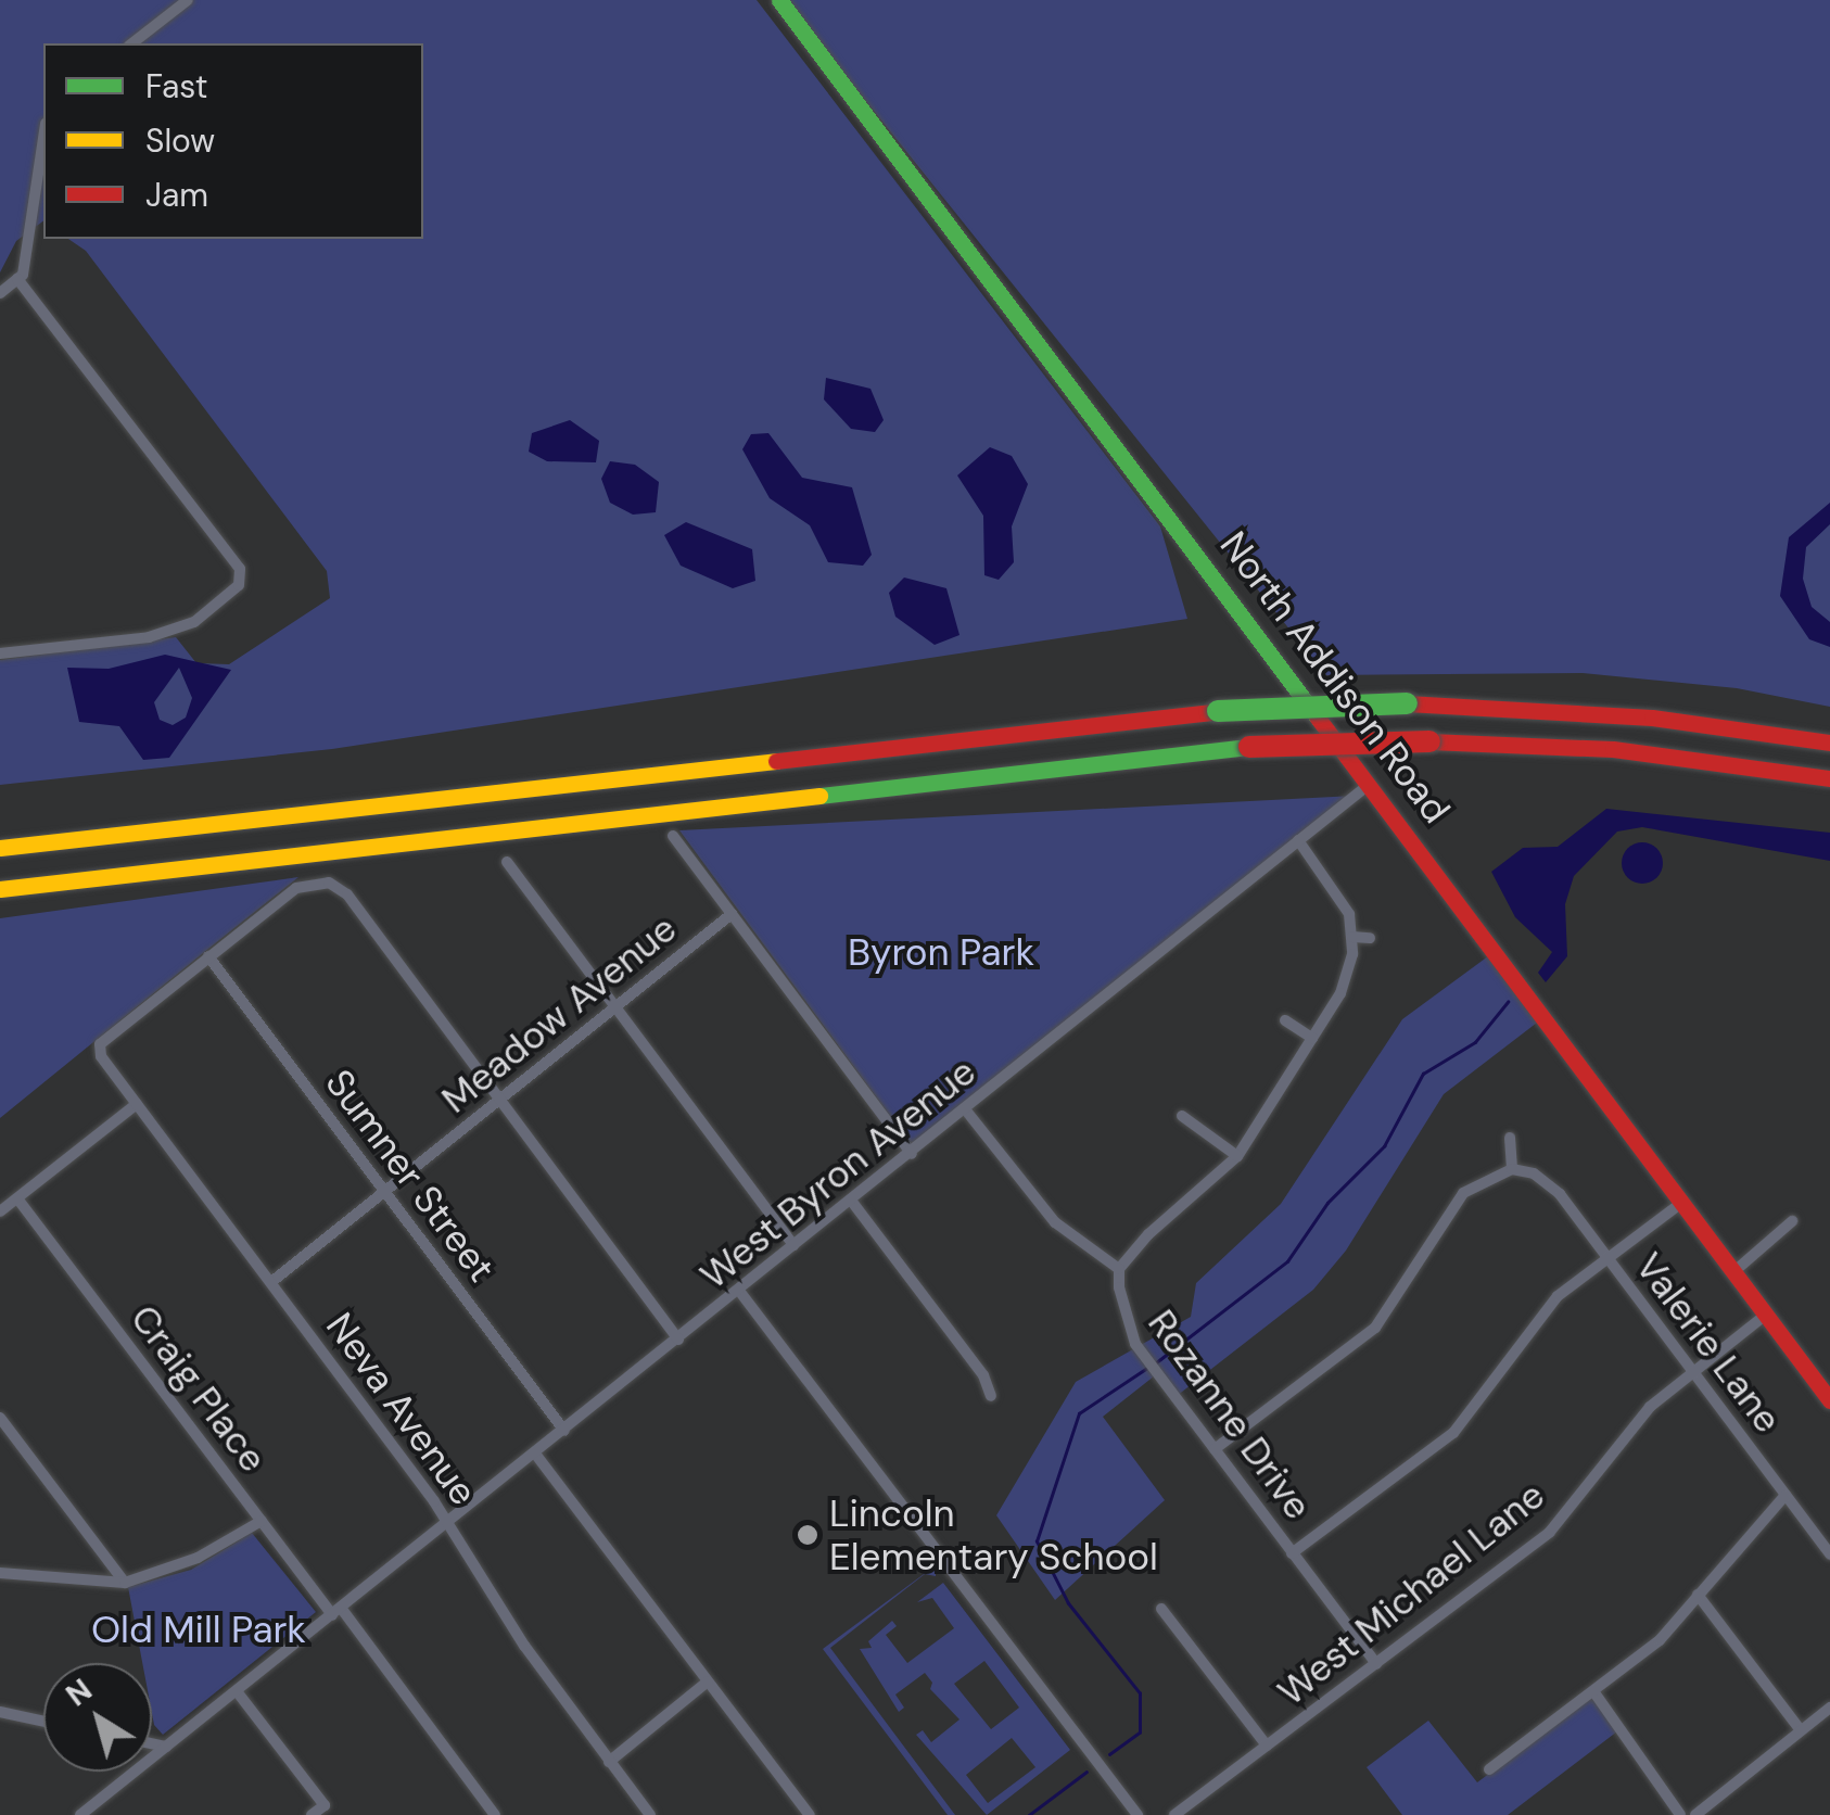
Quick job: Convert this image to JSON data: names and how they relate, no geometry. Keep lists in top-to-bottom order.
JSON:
{
  "streets": {
    "main road": ["North Addison Road"],
    "street": [
      "Meadow Avenue",
      "West Byron Avenue",
      "Sumner Street",
      "Valerie Lane",
      "Craig Place",
      "Neva Avenue",
      "Rozanne Drive",
      "West Michael Lane"
    ]
  },
  "crossings": [
    ["North Addison Road", "West Byron Avenue"],
    ["North Addison Road", "West Michael Lane"],
    ["Meadow Avenue", "Sumner Street"],
    ["Meadow Avenue", "Neva Avenue"],
    ["West Byron Avenue", "Sumner Street"],
    ["West Byron Avenue", "Craig Place"],
    ["West Byron Avenue", "Neva Avenue"],
    ["Sumner Street", "Neva Avenue"],
    ["Valerie Lane", "West Michael Lane"],
    ["Rozanne Drive", "West Michael Lane"]
  ],
  "parks": ["Byron Park", "Old Mill Park"],
  "places": ["Lincoln Elementary School"],
  "legend": ["Fast", "Slow", "Jam"],
  "north": "top left"
}
